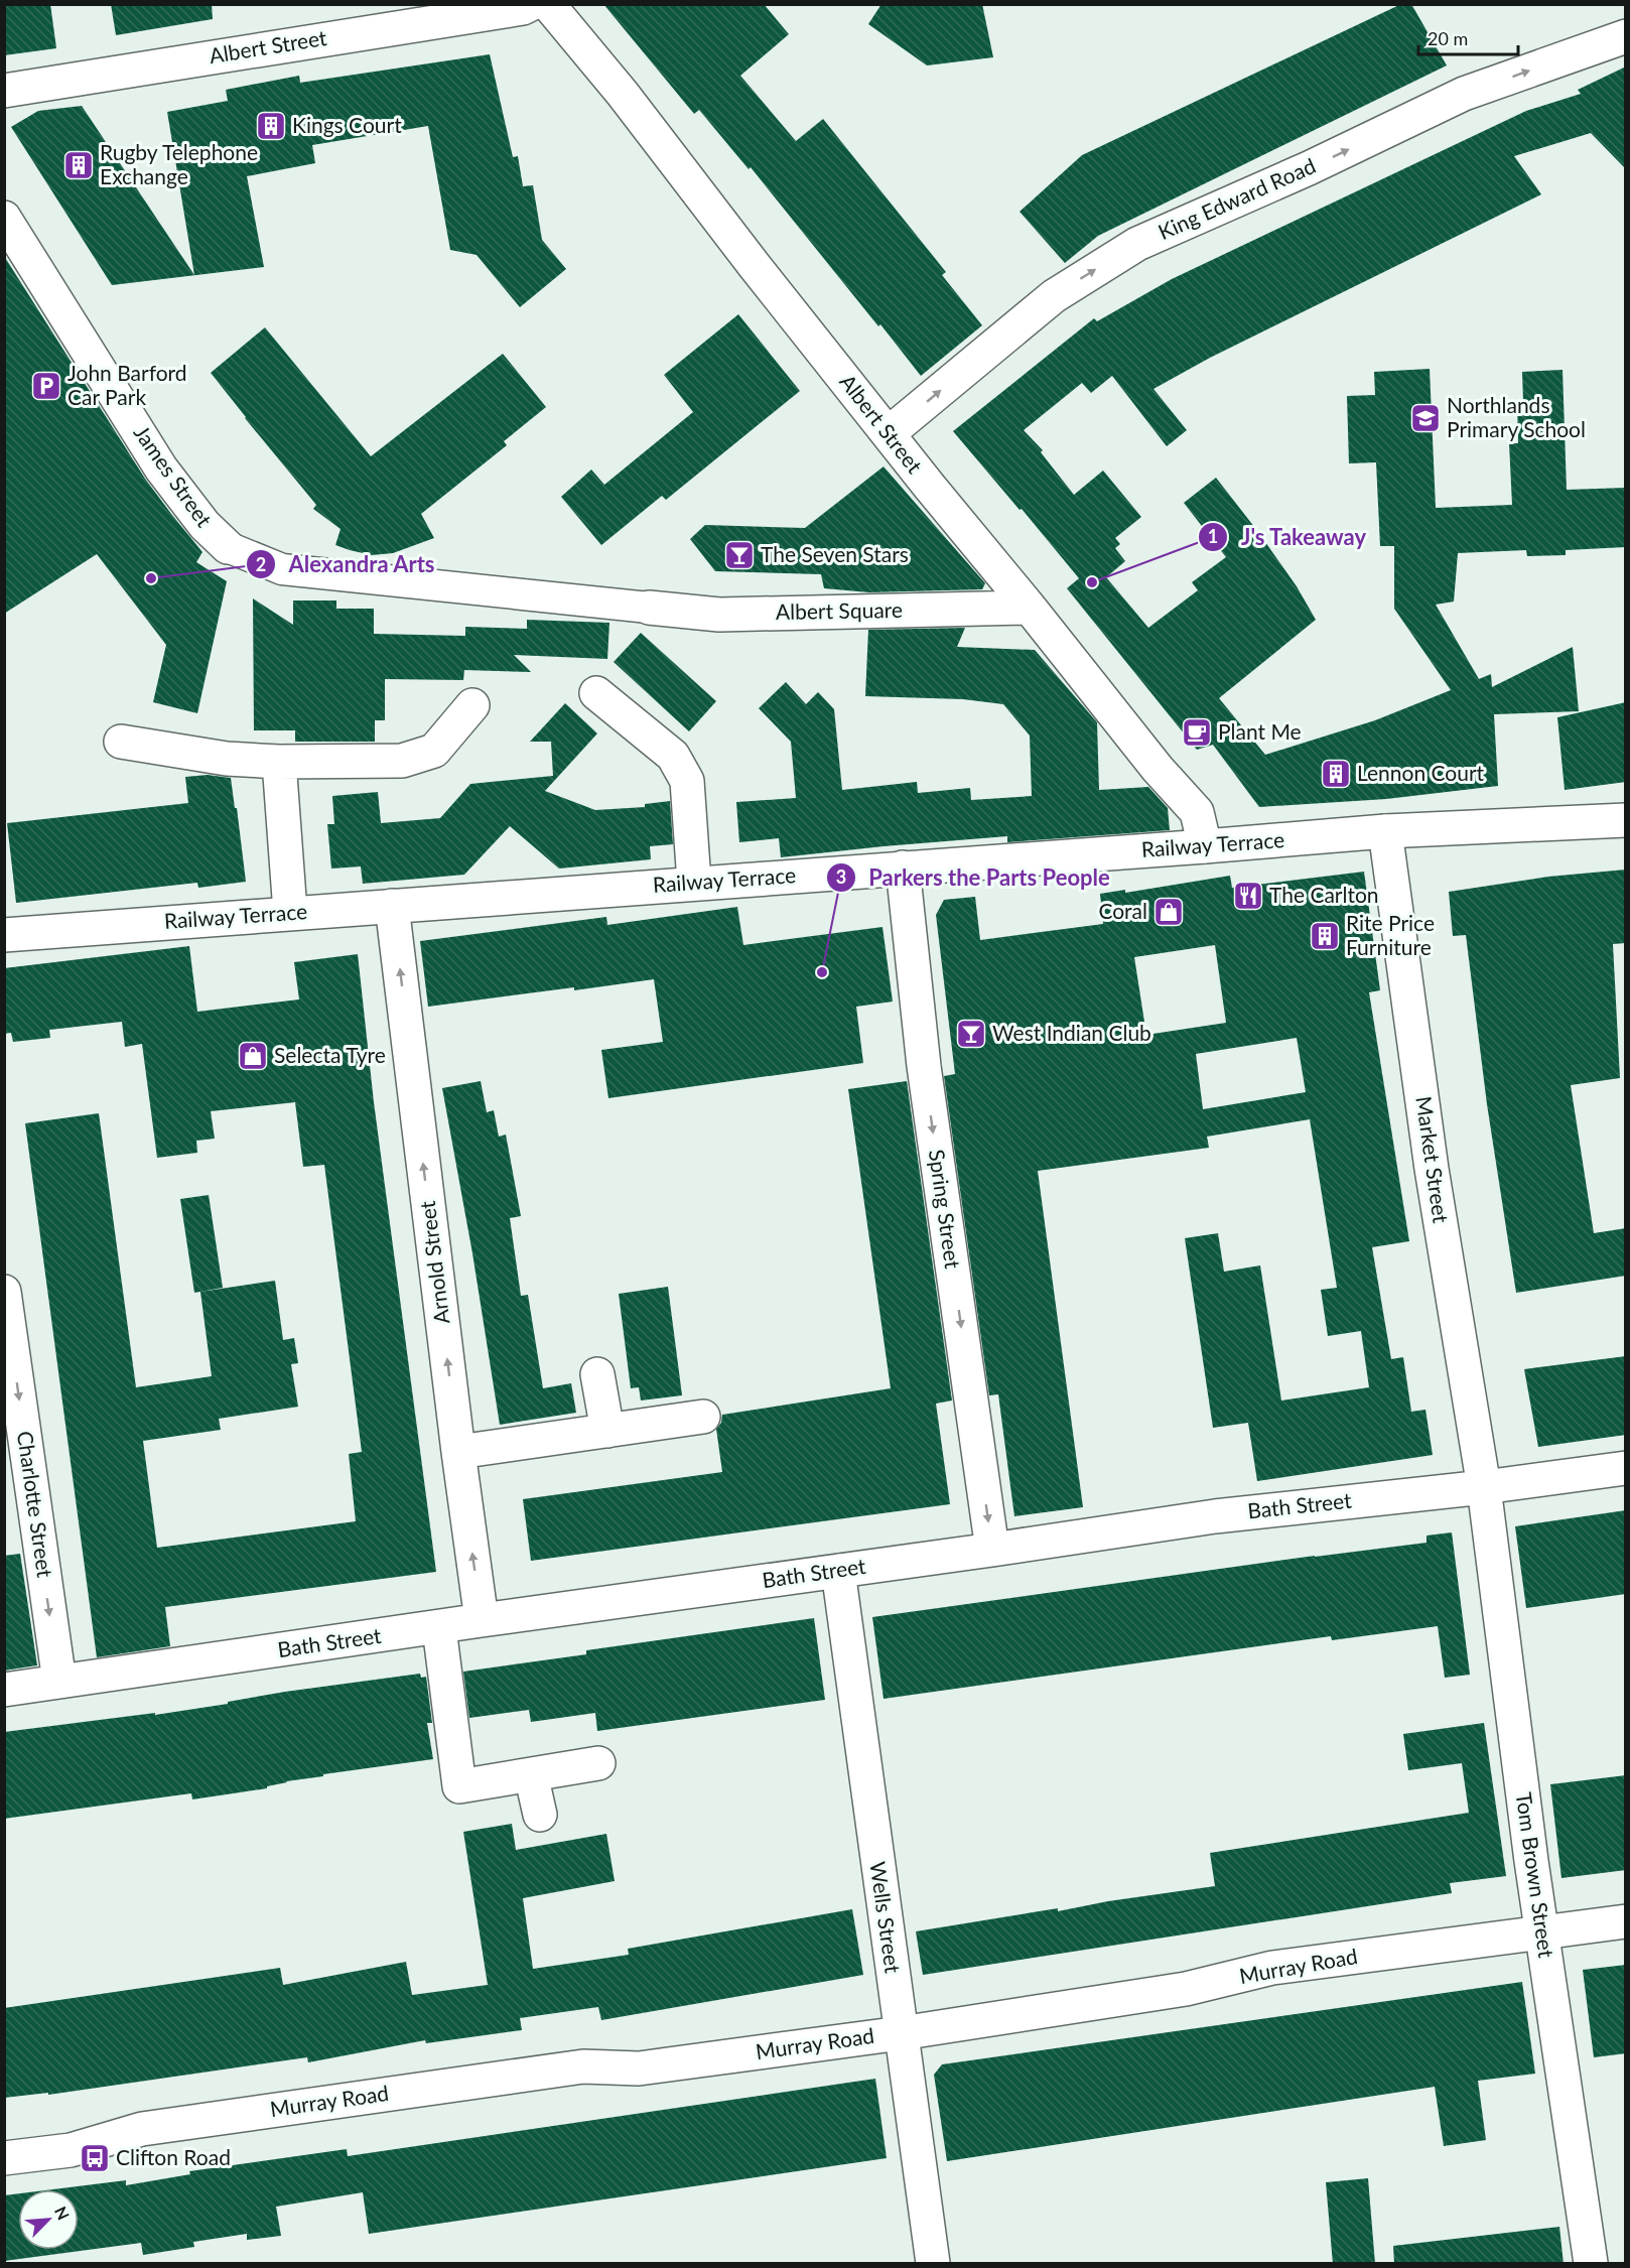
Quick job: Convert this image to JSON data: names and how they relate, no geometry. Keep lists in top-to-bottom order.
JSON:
{
  "streets": {
    "street": [
      "Albert Street",
      "King Edward Road",
      "James Street",
      "Albert Square",
      "Railway Terrace",
      "Market Street",
      "Spring Street",
      "Arnold Street",
      "Charlotte Street",
      "Bath Street",
      "Tom Brown Street",
      "Wells Street",
      "Murray Road"
    ]
  },
  "crossings": [
    ["Albert Street", "King Edward Road"],
    ["Albert Street", "Albert Square"],
    ["Albert Street", "Railway Terrace"],
    ["Railway Terrace", "Market Street"],
    ["Railway Terrace", "Spring Street"],
    ["Railway Terrace", "Arnold Street"],
    ["Market Street", "Bath Street"],
    ["Market Street", "Tom Brown Street"],
    ["Spring Street", "Bath Street"],
    ["Arnold Street", "Bath Street"],
    ["Charlotte Street", "Bath Street"],
    ["Bath Street", "Tom Brown Street"],
    ["Bath Street", "Wells Street"],
    ["Tom Brown Street", "Murray Road"],
    ["Wells Street", "Murray Road"]
  ],
  "one_way": [
    "King Edward Road",
    "Spring Street",
    "Arnold Street",
    "Charlotte Street"
  ],
  "places": {
    "building": [
      "Kings Court",
      "Rugby Telephone Exchange",
      "Lennon Court",
      "Rite Price Furniture"
    ],
    "parking": ["John Barford Car Park"],
    "school or university": ["Northlands Primary School"],
    "bar": ["The Seven Stars", "West Indian Club"],
    "other": ["Alexandra Arts", "J's Takeaway", "Parkers the Parts People"],
    "cafe": ["Plant Me"],
    "restaurant": ["The Carlton"],
    "shop": ["Coral", "Selecta Tyre"],
    "bus stop": ["Clifton Road"]
  },
  "scale_bar": "20 m",
  "north": "top right"
}
